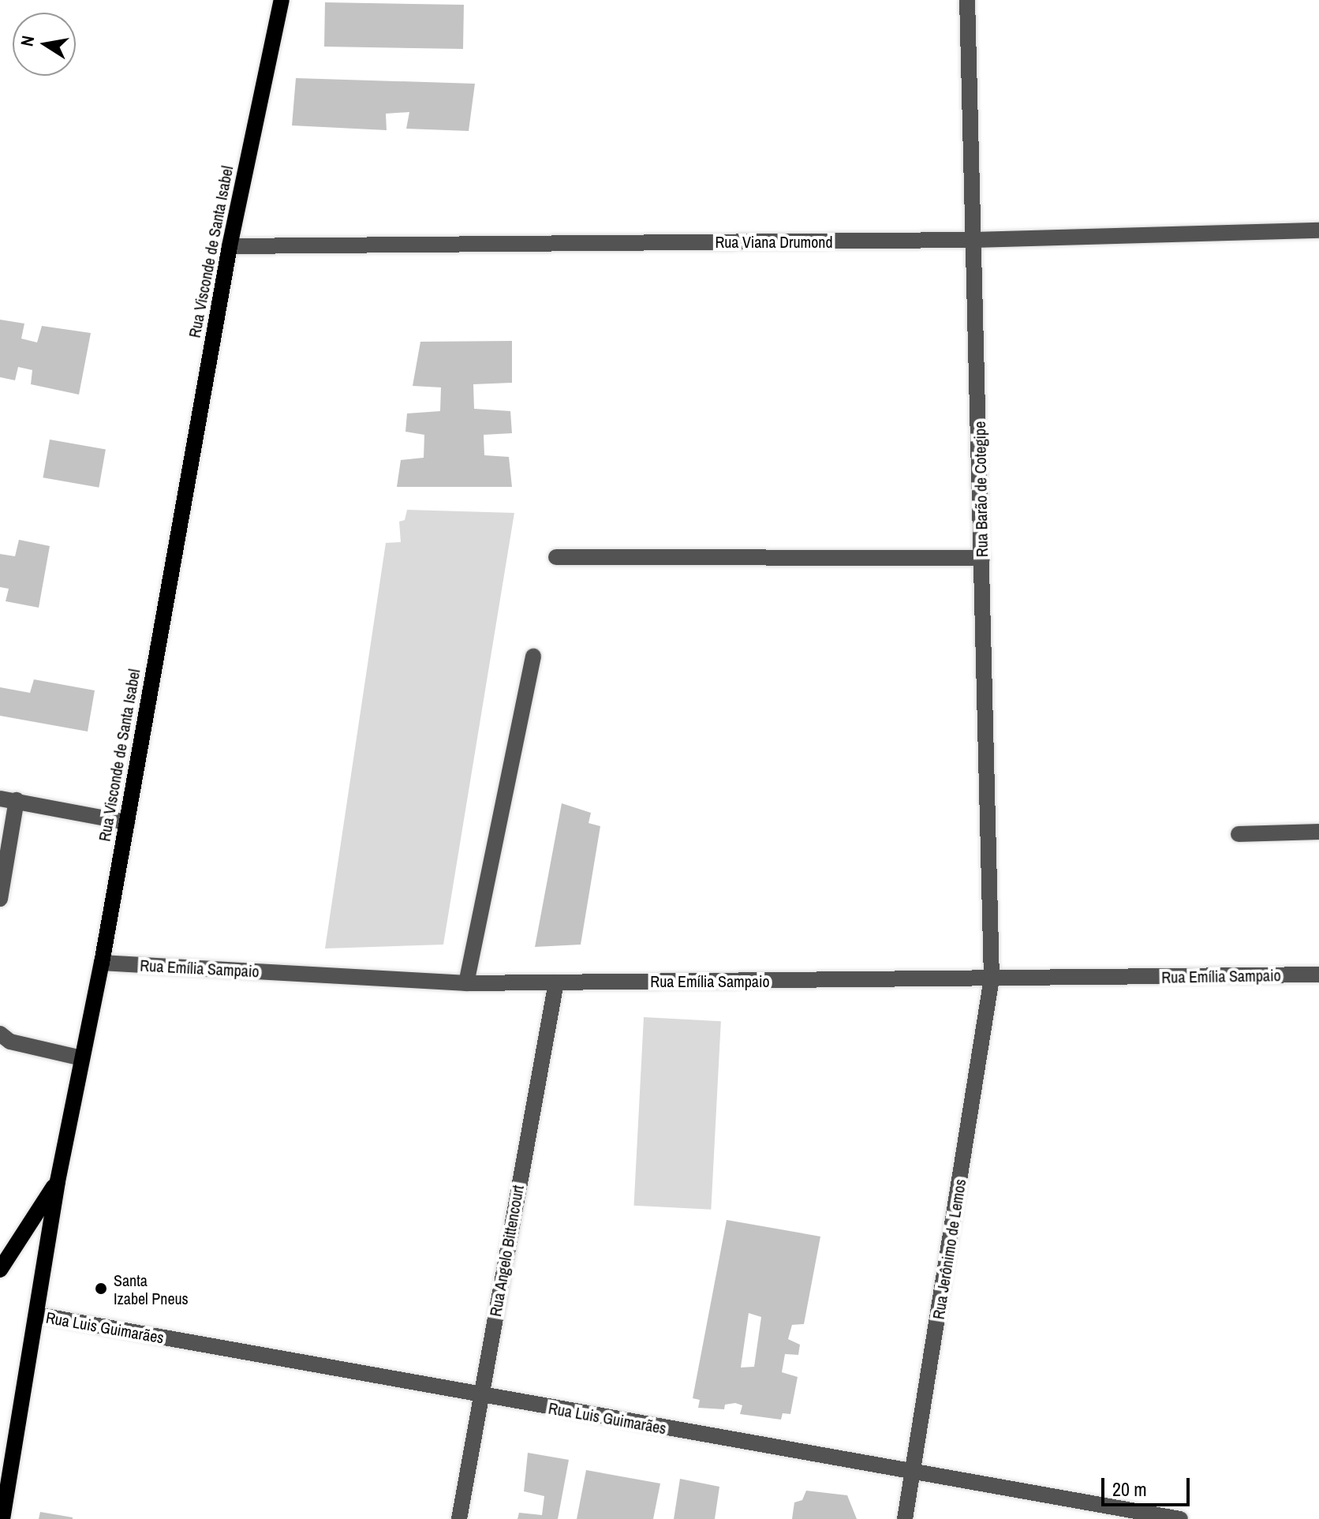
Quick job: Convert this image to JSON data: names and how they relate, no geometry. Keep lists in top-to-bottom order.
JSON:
{
  "streets": {
    "main road": ["Rua Visconde de Santa Isabel"],
    "street": [
      "Rua Viana Drumond",
      "Rua Barão de Cotegipe",
      "Rua Emília Sampaio",
      "Rua Jerônimo de Lemos",
      "Rua Angelo Bittencourt",
      "Rua Luis Guimarães"
    ]
  },
  "crossings": [
    ["Rua Viana Drumond", "Rua Visconde de Santa Isabel"],
    ["Rua Viana Drumond", "Rua Barão de Cotegipe"],
    ["Rua Visconde de Santa Isabel", "Rua Emília Sampaio"],
    ["Rua Visconde de Santa Isabel", "Rua Luis Guimarães"],
    ["Rua Barão de Cotegipe", "Rua Emília Sampaio"],
    ["Rua Barão de Cotegipe", "Rua Jerônimo de Lemos"],
    ["Rua Emília Sampaio", "Rua Jerônimo de Lemos"],
    ["Rua Emília Sampaio", "Rua Angelo Bittencourt"],
    ["Rua Jerônimo de Lemos", "Rua Luis Guimarães"],
    ["Rua Angelo Bittencourt", "Rua Luis Guimarães"]
  ],
  "places": ["Santa Izabel Pneus"],
  "scale_bar": "20 m",
  "north": "left"
}
